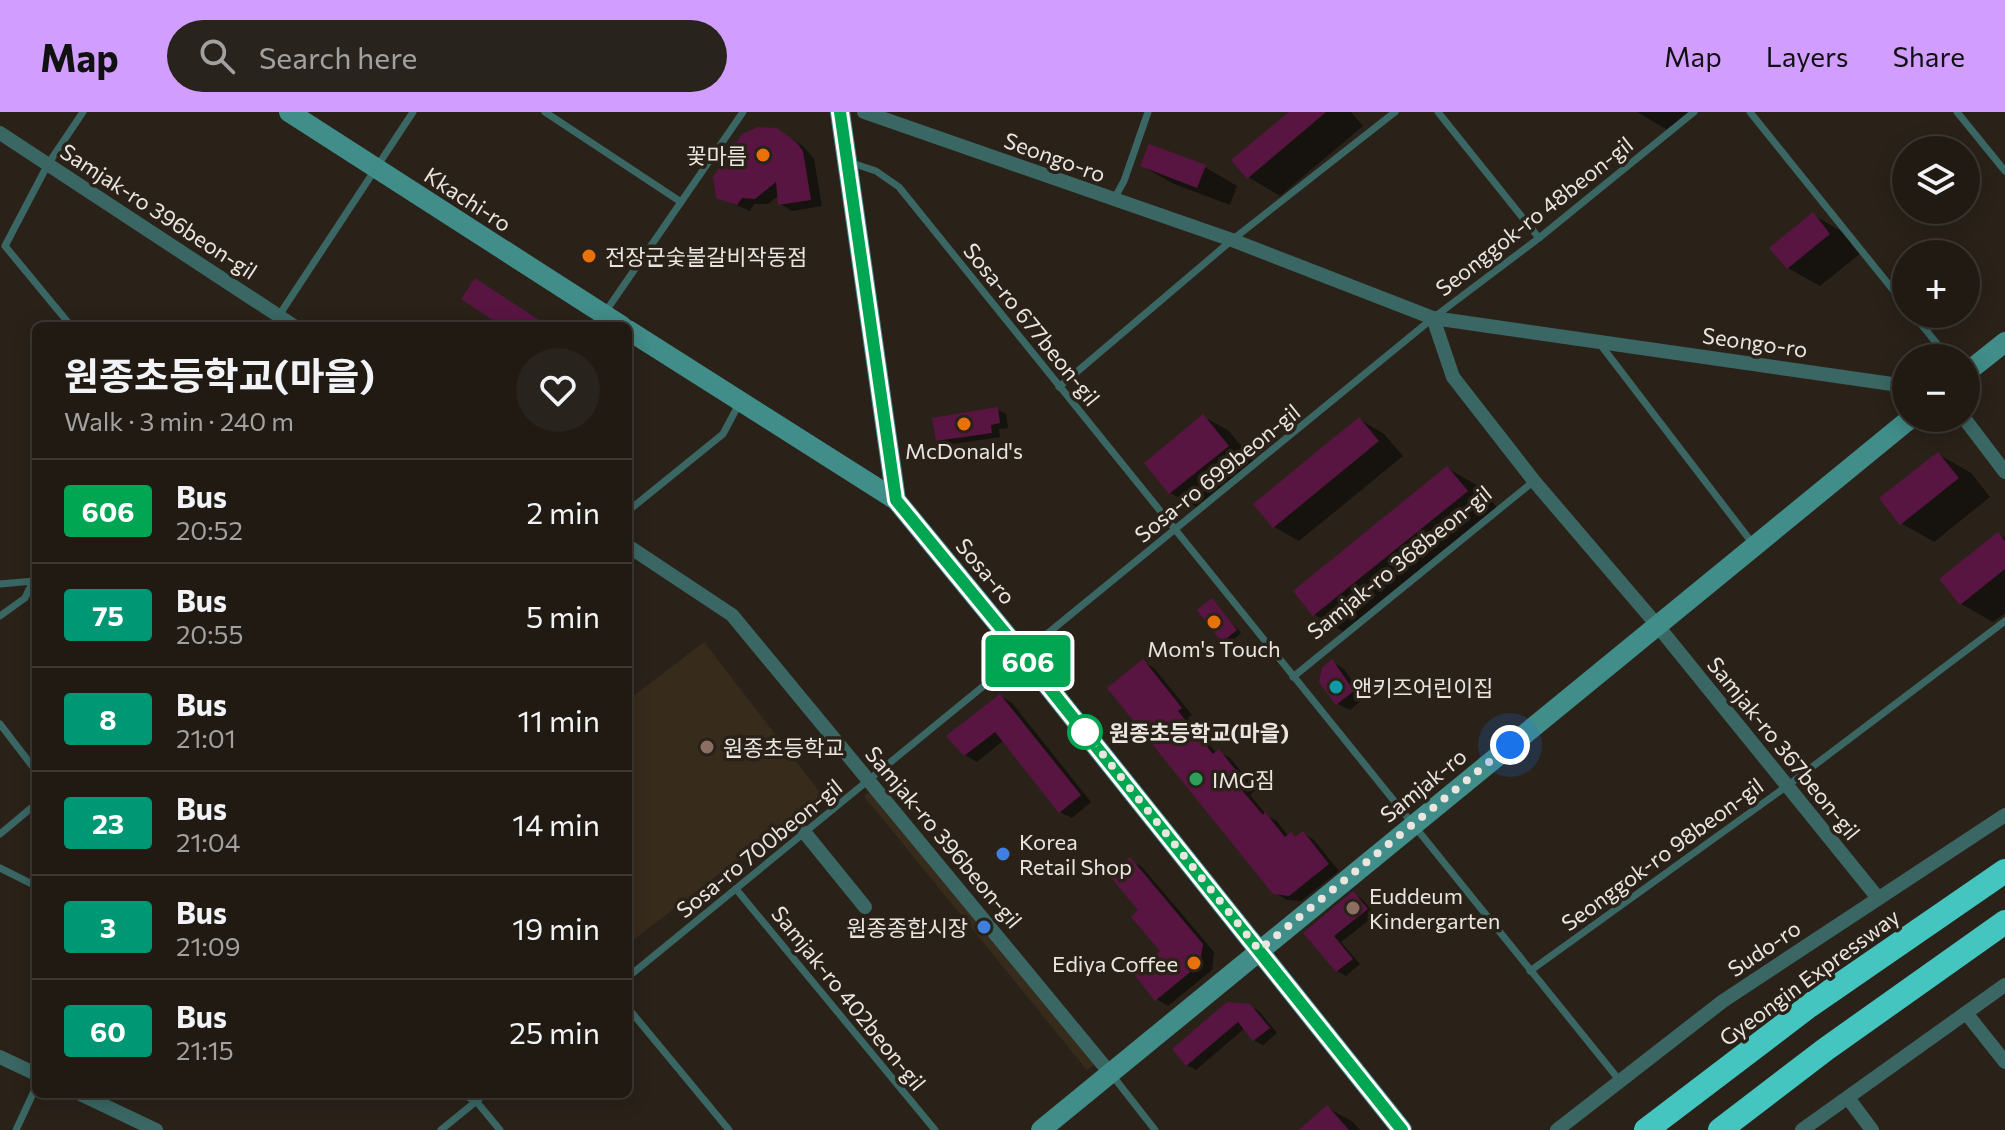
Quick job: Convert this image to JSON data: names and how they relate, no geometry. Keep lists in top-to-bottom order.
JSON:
{
  "streets": {
    "highway": ["Gyeongin Expressway"],
    "street": [
      "Seongo-ro",
      "Kkachi-ro",
      "Samjak-ro 396beon-gil",
      "Sosa-ro",
      "Samjak-ro 367beon-gil",
      "Samjak-ro",
      "Sudo-ro"
    ],
    "lane": [
      "Seonggok-ro 48beon-gil",
      "Sosa-ro 677beon-gil",
      "Sosa-ro 699beon-gil",
      "Samjak-ro 368beon-gil",
      "Sosa-ro 700beon-gil",
      "Seonggok-ro 98beon-gil",
      "Samjak-ro 402beon-gil"
    ]
  },
  "crossings": [
    ["Seongo-ro", "Seonggok-ro 48beon-gil"],
    ["Seongo-ro", "Sosa-ro 699beon-gil"],
    ["Samjak-ro 396beon-gil", "Samjak-ro"],
    ["Samjak-ro 396beon-gil", "Sosa-ro 700beon-gil"],
    ["Seonggok-ro 48beon-gil", "Sosa-ro 699beon-gil"],
    ["Sosa-ro 677beon-gil", "Sosa-ro 699beon-gil"],
    ["Sosa-ro 677beon-gil", "Samjak-ro 368beon-gil"],
    ["Sosa-ro 677beon-gil", "Samjak-ro"],
    ["Sosa-ro 677beon-gil", "Seonggok-ro 98beon-gil"],
    ["Sosa-ro 677beon-gil", "Sudo-ro"],
    ["Sosa-ro 699beon-gil", "Sosa-ro"],
    ["Sosa-ro 699beon-gil", "Sosa-ro 700beon-gil"],
    ["Sosa-ro", "Samjak-ro"],
    ["Sosa-ro", "Sosa-ro 700beon-gil"],
    ["Samjak-ro 367beon-gil", "Samjak-ro"],
    ["Samjak-ro 367beon-gil", "Seonggok-ro 98beon-gil"],
    ["Samjak-ro 367beon-gil", "Sudo-ro"],
    ["Sosa-ro 700beon-gil", "Samjak-ro 402beon-gil"]
  ],
  "places": [
    "꽃마름",
    "전장군숯불갈비작동점",
    "McDonald's",
    "Mom's Touch",
    "앤키즈어린이집",
    "원종초등학교(마을)",
    "원종초등학교",
    "IMG짐",
    "Korea Retail Shop",
    "Euddeum Kindergarten",
    "원종종합시장",
    "Ediya Coffee"
  ],
  "lines": ["bus line 606"],
  "page": {
    "header": "Map",
    "search": "Search here",
    "nav": ["Map", "Layers", "Share"],
    "on_map": "606",
    "map_buttons": ["+", "−"],
    "heading": ["원종초등학교(마을)", "Walk · 3 min · 240 m"],
    "list": [
      {
        "mark": "606",
        "name": "Bus",
        "note": "20:52",
        "value": "2 min"
      },
      {
        "mark": "75",
        "name": "Bus",
        "note": "20:55",
        "value": "5 min"
      },
      {
        "mark": "8",
        "name": "Bus",
        "note": "21:01",
        "value": "11 min"
      },
      {
        "mark": "23",
        "name": "Bus",
        "note": "21:04",
        "value": "14 min"
      },
      {
        "mark": "3",
        "name": "Bus",
        "note": "21:09",
        "value": "19 min"
      },
      {
        "mark": "60",
        "name": "Bus",
        "note": "21:15",
        "value": "25 min"
      }
    ]
  }
}
